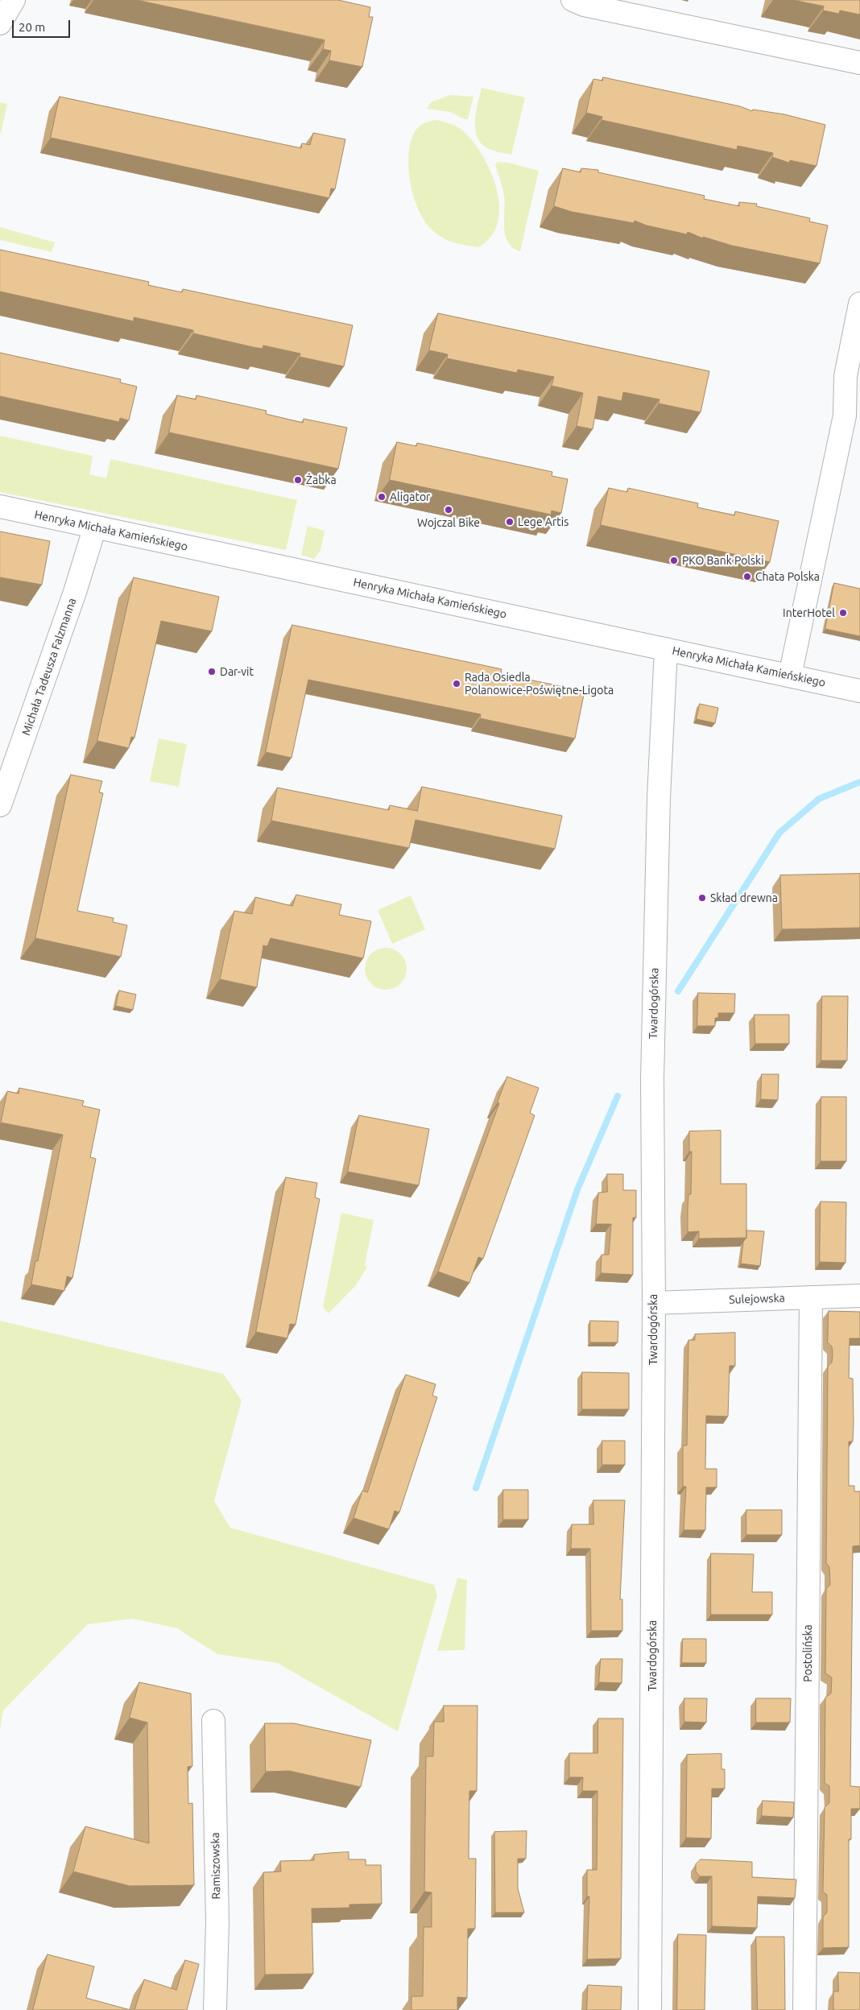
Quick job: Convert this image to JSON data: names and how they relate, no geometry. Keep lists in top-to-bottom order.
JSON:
{
  "streets": {
    "street": [
      "Henryka Michała Kamieńskiego",
      "Michała Tadeusza Falzmanna",
      "Twardogórska",
      "Sulejowska",
      "Postolińska",
      "Ramiszowska"
    ]
  },
  "crossings": [
    ["Henryka Michała Kamieńskiego", "Michała Tadeusza Falzmanna"],
    ["Henryka Michała Kamieńskiego", "Twardogórska"],
    ["Twardogórska", "Sulejowska"],
    ["Sulejowska", "Postolińska"]
  ],
  "places": [
    "Żabka",
    "Aligator",
    "Wojczal Bike",
    "Lege Artis",
    "PKO Bank Polski",
    "Chata Polska",
    "InterHotel",
    "Dar-vit",
    "Rada Osiedla Polanowice-Poświętne-Ligota",
    "Skład drewna"
  ],
  "scale_bar": "20 m"
}
